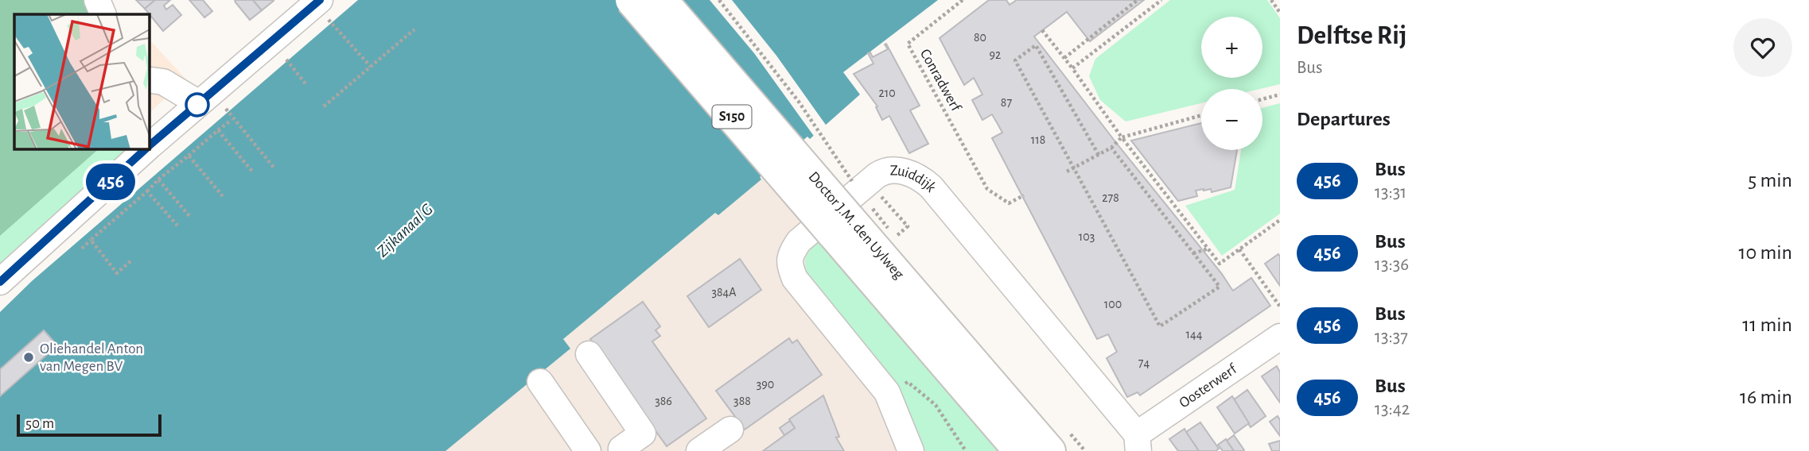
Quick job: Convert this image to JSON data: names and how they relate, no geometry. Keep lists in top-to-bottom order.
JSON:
{
  "streets": {
    "main road": ["S150", "Doctor J.M. den Uylweg"],
    "street": ["Zuiddijk", "Oosterwerf"],
    "path": ["Conradwerf"]
  },
  "crossings": [
    ["Zuiddijk", "Oosterwerf"]
  ],
  "water": ["Zijkanaal G"],
  "places": ["Oliehandel Anton van Megen BV"],
  "lines": ["bus line 456"],
  "house_numbers": [
    "80",
    "92",
    "210",
    "87",
    "118",
    "278",
    "103",
    "384A",
    "100",
    "144",
    "74",
    "390",
    "386",
    "388"
  ],
  "scale_bar": "50 m",
  "page": {
    "on_map": "456",
    "heading": [
      ["Delftse Rij", "Bus"],
      "Departures"
    ],
    "map_buttons": ["+", "−"],
    "list": [
      {
        "mark": "456",
        "name": "Bus",
        "note": "13:31",
        "value": "5 min"
      },
      {
        "mark": "456",
        "name": "Bus",
        "note": "13:36",
        "value": "10 min"
      },
      {
        "mark": "456",
        "name": "Bus",
        "note": "13:37",
        "value": "11 min"
      },
      {
        "mark": "456",
        "name": "Bus",
        "note": "13:42",
        "value": "16 min"
      }
    ],
    "scale": "50 m"
  }
}
